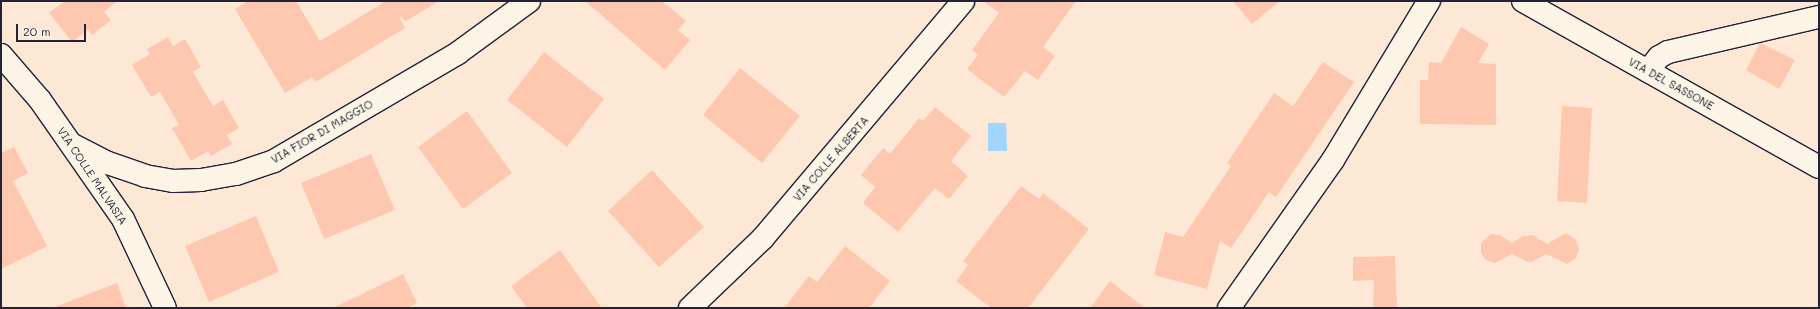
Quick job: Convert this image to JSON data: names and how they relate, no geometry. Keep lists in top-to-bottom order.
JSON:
{
  "streets": {
    "street": [
      "VIA DEL SASSONE",
      "VIA FIOR DI MAGGIO",
      "VIA COLLE ALBERTA",
      "VIA COLLE MALVASIA"
    ]
  },
  "crossings": [
    ["VIA FIOR DI MAGGIO", "VIA COLLE MALVASIA"]
  ],
  "scale_bar": "20 m"
}
